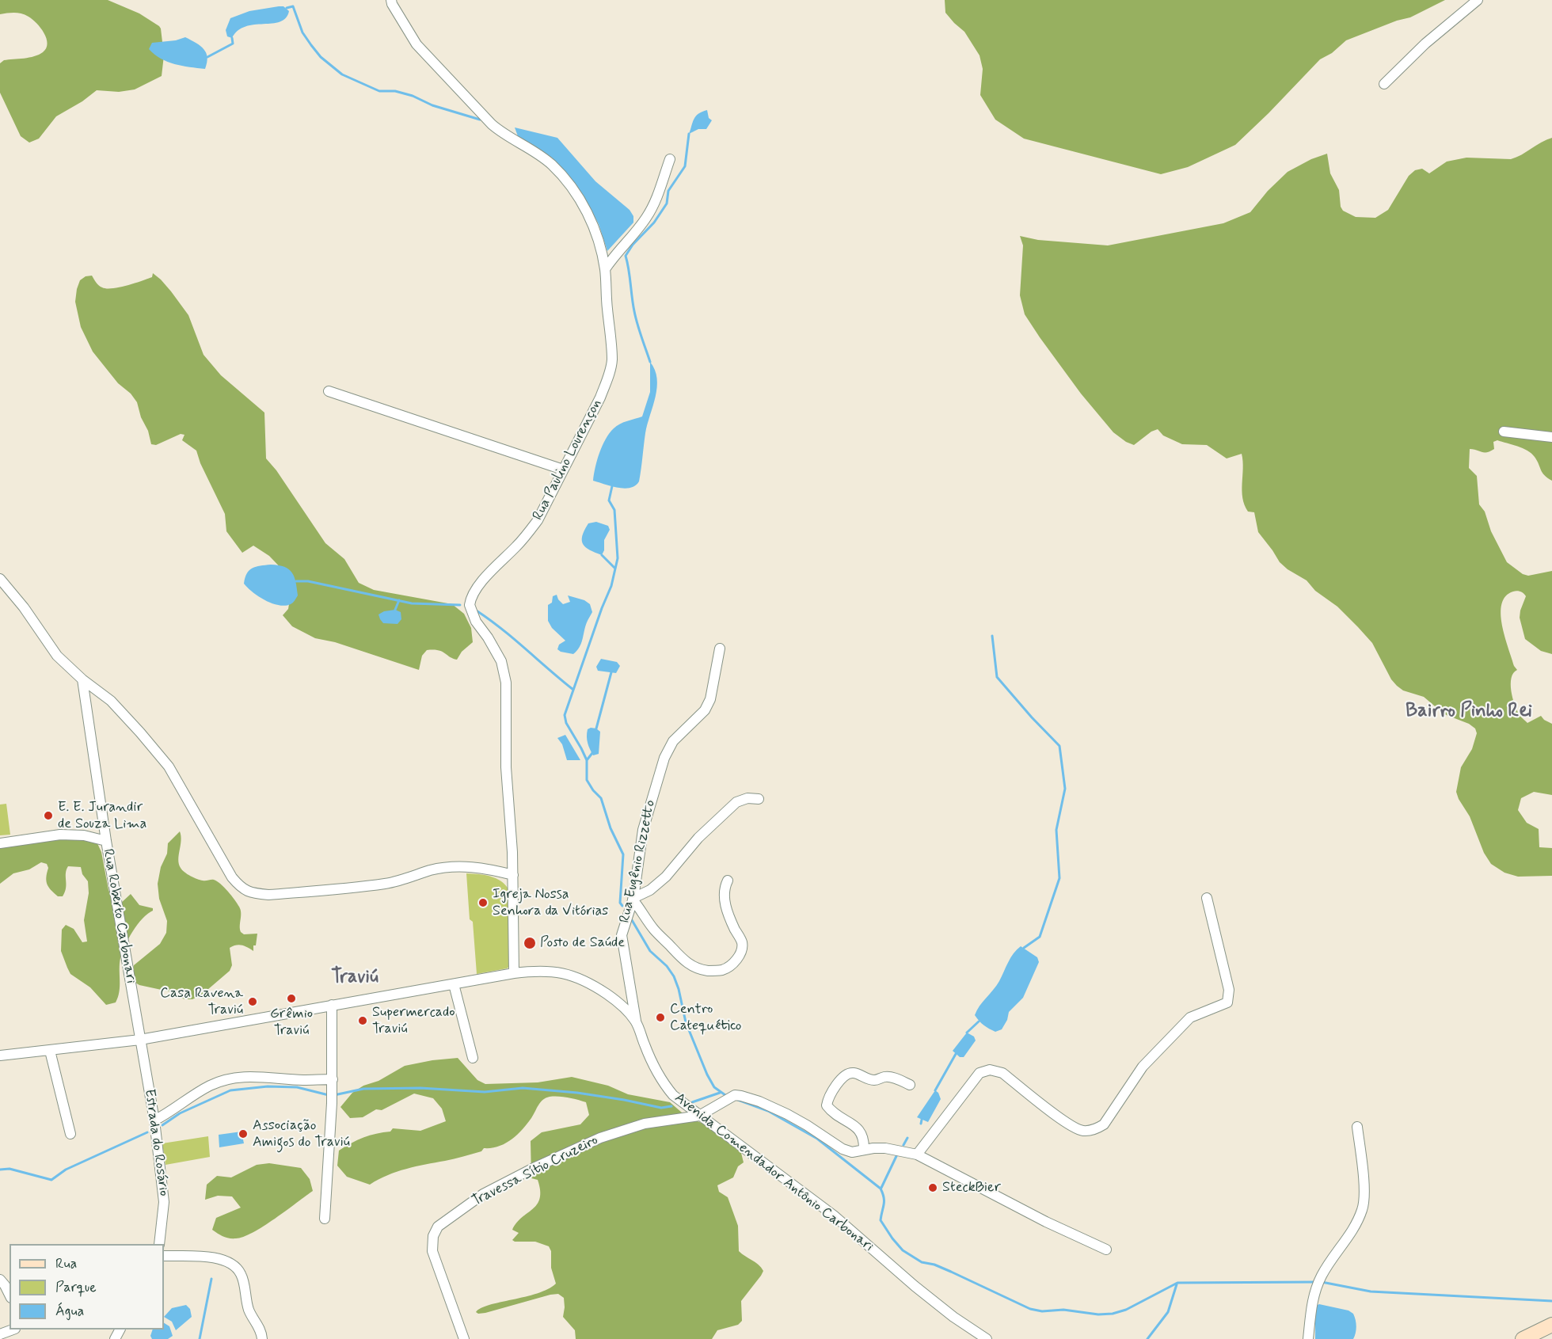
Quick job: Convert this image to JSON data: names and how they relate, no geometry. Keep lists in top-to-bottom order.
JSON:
{
  "streets": {
    "street": [
      "Rua Paulino Lourençon",
      "Rua Eugênio Rizzetto",
      "Rua Roberto Carbonari",
      "Estrada do Rosário",
      "Travessa Sítio Cruzeiro",
      "Avenida Comendador Antônio Carbonari"
    ]
  },
  "crossings": [
    ["Rua Paulino Lourençon", "Avenida Comendador Antônio Carbonari"],
    ["Rua Eugênio Rizzetto", "Avenida Comendador Antônio Carbonari"],
    ["Rua Roberto Carbonari", "Estrada do Rosário"],
    ["Rua Roberto Carbonari", "Avenida Comendador Antônio Carbonari"],
    ["Estrada do Rosário", "Avenida Comendador Antônio Carbonari"],
    ["Travessa Sítio Cruzeiro", "Avenida Comendador Antônio Carbonari"]
  ],
  "districts": ["Bairro Pinho Rei", "Traviú"],
  "places": [
    "E. E. Jurandir de Souza Lima",
    "Igreja Nossa Senhora da Vitórias",
    "Posto de Saúde",
    "Grêmio Traviú",
    "Casa Ravena Traviú",
    "Centro Catequético",
    "Supermercado Traviú",
    "Associação Amigos do Traviú",
    "SteckBier"
  ],
  "legend": ["Rua", "Parque", "Água"]
}
